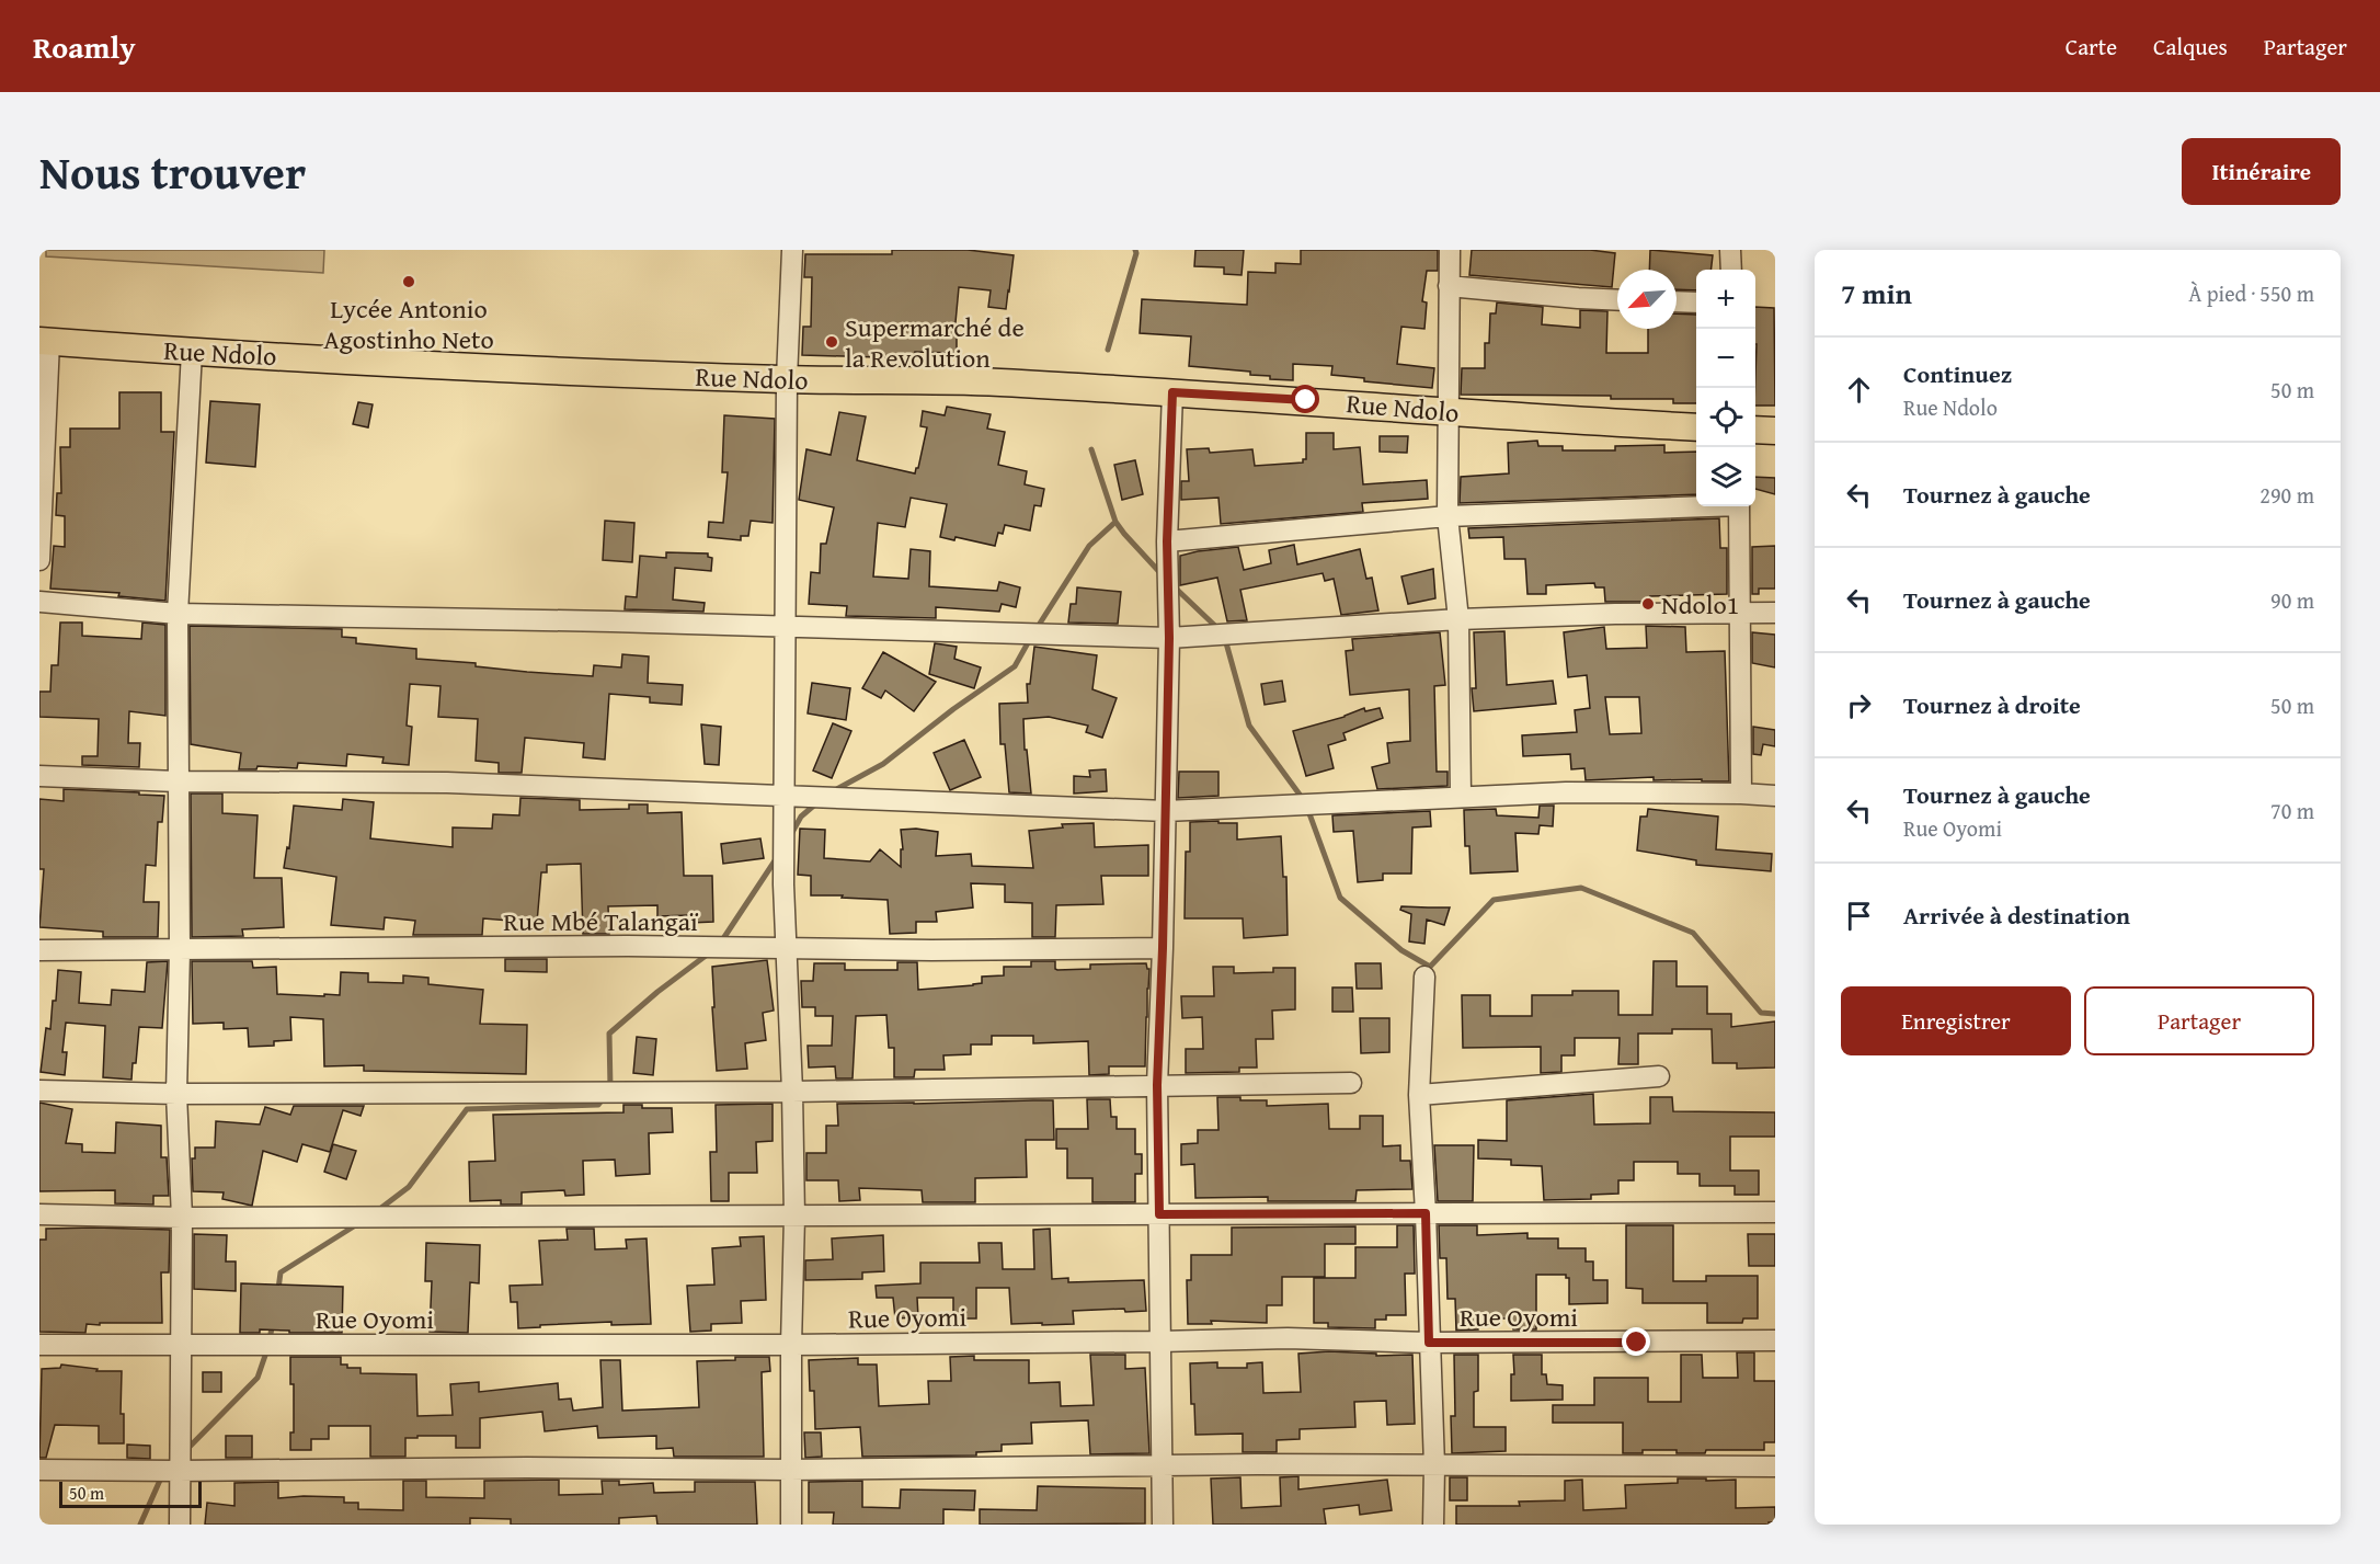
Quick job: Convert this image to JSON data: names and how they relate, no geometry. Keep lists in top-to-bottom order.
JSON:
{
  "streets": {
    "main road": ["Rue Ndolo"],
    "street": ["Rue Mbé Talangaï", "Rue Oyomi"]
  },
  "places": ["Lycée Antonio Agostinho Neto", "Supermarché de la Revolution", "Ndolo1"],
  "scale_bar": "50 m",
  "north": "bottom left",
  "page": {
    "header": "Roamly",
    "nav": ["Carte", "Calques", "Partager"],
    "title": "Nous trouver",
    "buttons": [
      "Itinéraire",
      ["Enregistrer", "Partager"]
    ],
    "heading": ["7 min", "À pied · 550 m"],
    "map_buttons": ["+", "−"],
    "list": [
      ["Continuez", "Rue Ndolo", "50 m"],
      ["Tournez à gauche", "290 m"],
      ["Tournez à gauche", "90 m"],
      ["Tournez à droite", "50 m"],
      ["Tournez à gauche", "Rue Oyomi", "70 m"],
      "Arrivée à destination"
    ],
    "scale": "50 m"
  }
}
